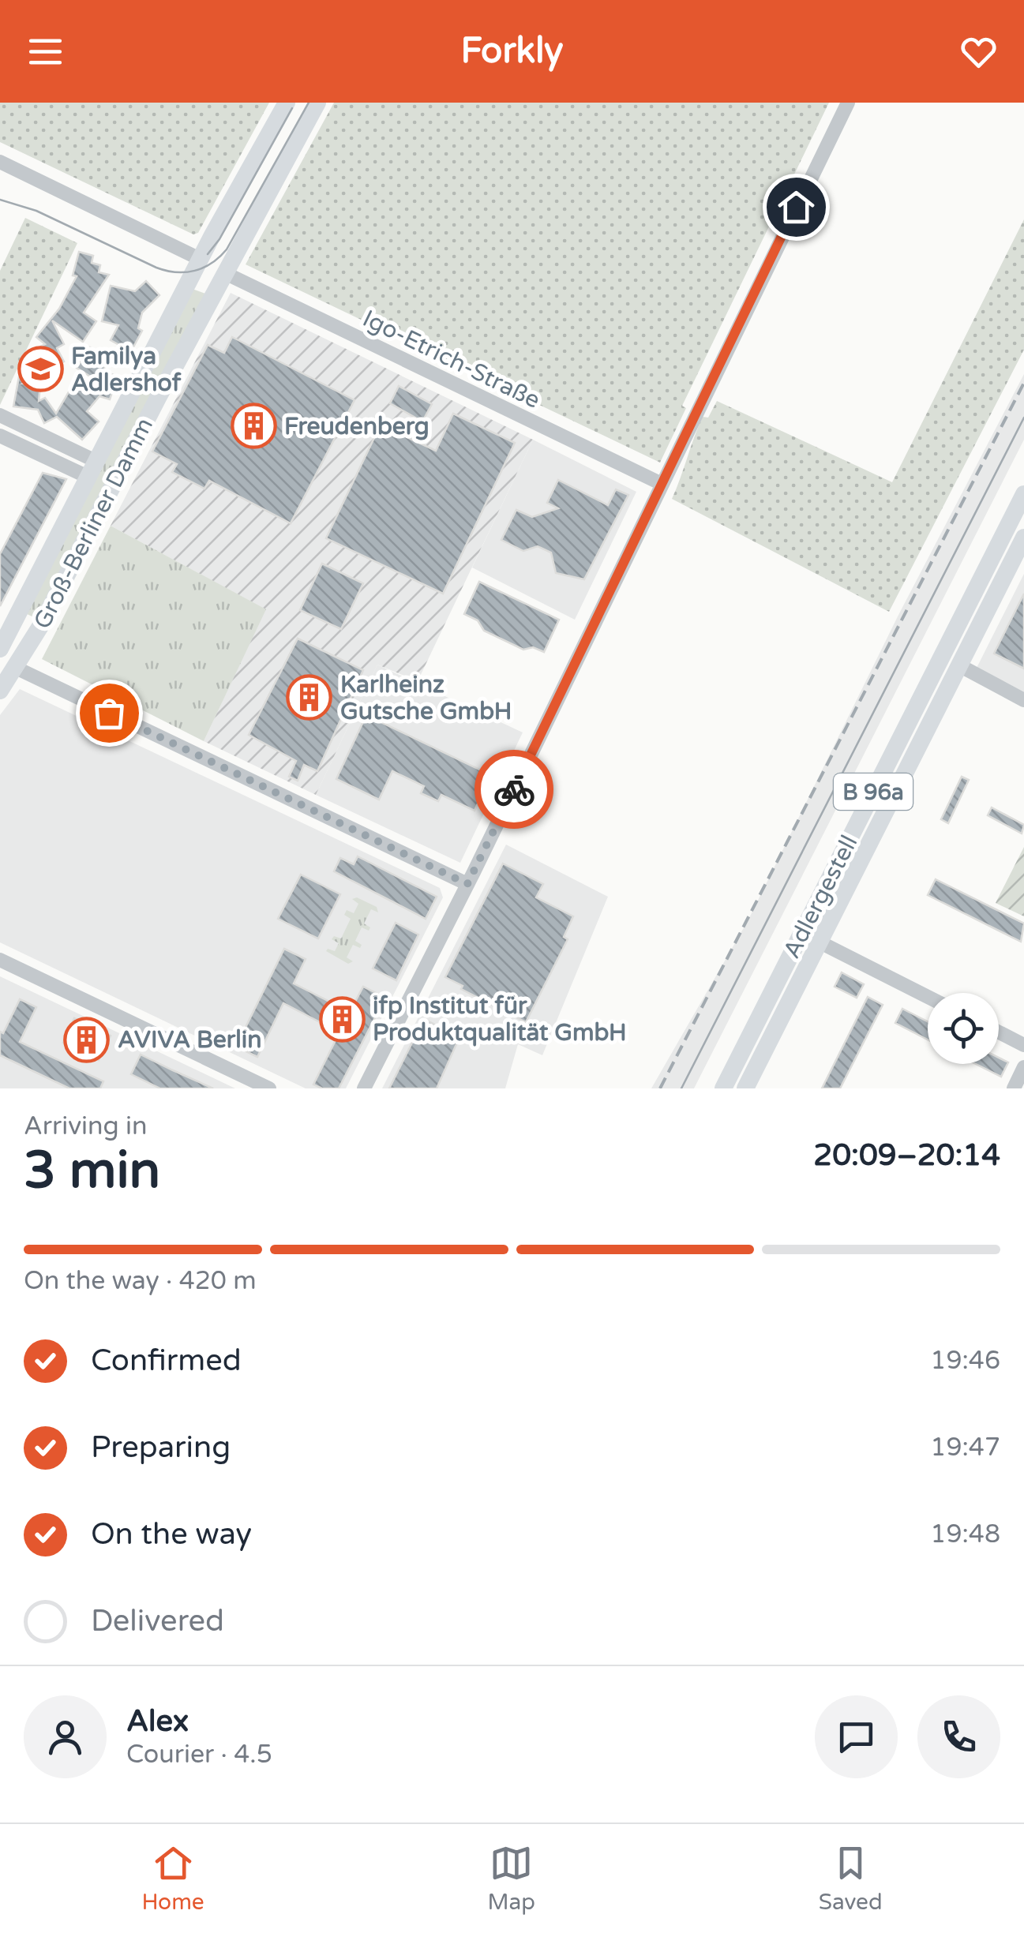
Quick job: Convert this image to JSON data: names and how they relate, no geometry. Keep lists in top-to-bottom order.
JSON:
{
  "streets": {
    "main road": ["Groß-Berliner Damm", "B 96a", "Adlergestell"],
    "street": ["Igo-Etrich-Straße"]
  },
  "crossings": [
    ["Igo-Etrich-Straße", "Groß-Berliner Damm"]
  ],
  "places": {
    "school or university": ["Familya Adlershof"],
    "building": [
      "Freudenberg",
      "Karlheinz Gutsche GmbH",
      "ifp Institut für Produktqualität GmbH",
      "AVIVA Berlin"
    ]
  },
  "page": {
    "header": "Forkly",
    "heading": ["3 min", "Arriving in", "20:09–20:14"],
    "panel": ["Alex", "Courier · 4.5"],
    "bar": "On the way · 420 m",
    "list": [
      ["Confirmed", "19:46"],
      ["Preparing", "19:47"],
      ["On the way", "19:48"],
      "Delivered"
    ],
    "tabs": ["Home", "Map", "Saved"]
  }
}
